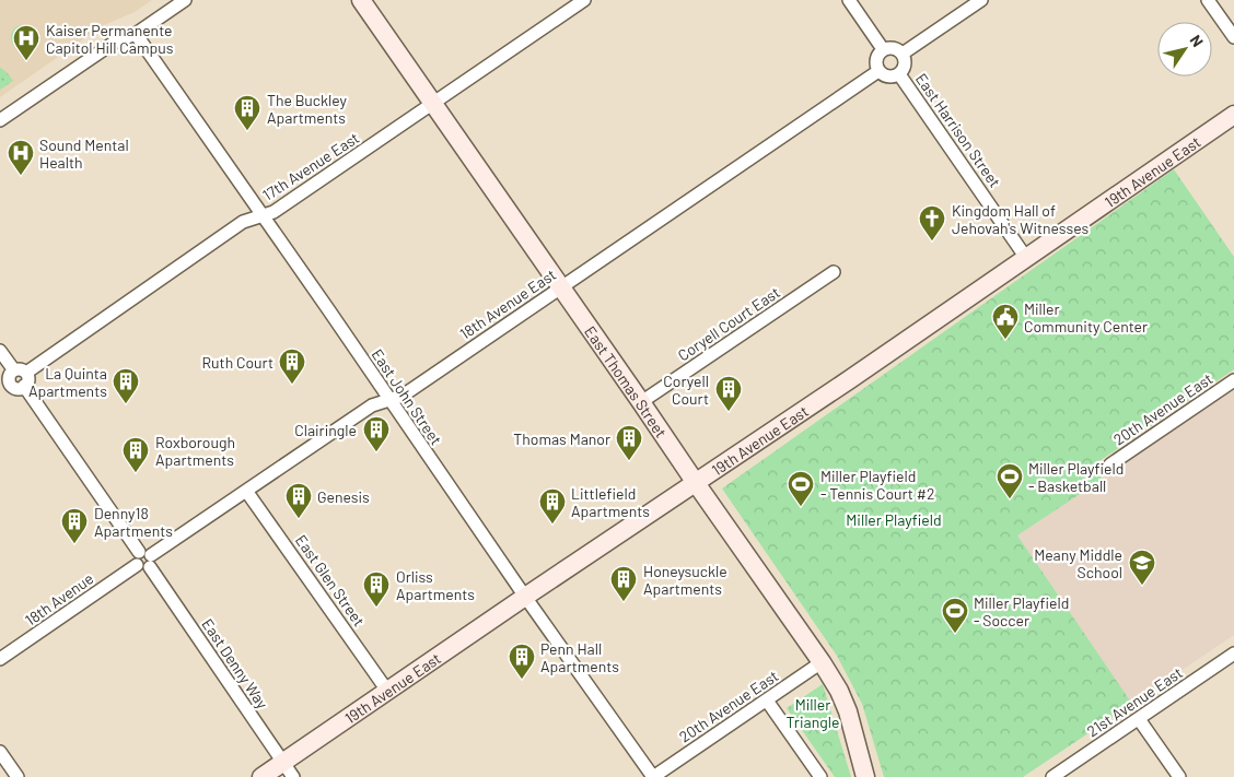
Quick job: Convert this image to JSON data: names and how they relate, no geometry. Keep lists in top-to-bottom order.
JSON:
{
  "streets": {
    "street": [
      "East Harrison Street",
      "17th Avenue East",
      "19th Avenue East",
      "18th Avenue East",
      "Coryell Court East",
      "East Thomas Street",
      "East John Street",
      "20th Avenue East",
      "East Glen Street",
      "18th Avenue",
      "East Denny Way",
      "21st Avenue East"
    ]
  },
  "crossings": [
    ["East Harrison Street", "19th Avenue East"],
    ["East Harrison Street", "18th Avenue East"],
    ["17th Avenue East", "East Thomas Street"],
    ["17th Avenue East", "East John Street"],
    ["17th Avenue East", "East Denny Way"],
    ["19th Avenue East", "East Thomas Street"],
    ["19th Avenue East", "East John Street"],
    ["19th Avenue East", "East Glen Street"],
    ["19th Avenue East", "East Denny Way"],
    ["18th Avenue East", "East Thomas Street"],
    ["18th Avenue East", "East John Street"],
    ["18th Avenue East", "East Glen Street"],
    ["18th Avenue East", "18th Avenue"],
    ["18th Avenue East", "East Denny Way"],
    ["Coryell Court East", "East Thomas Street"],
    ["East Thomas Street", "20th Avenue East"],
    ["East John Street", "20th Avenue East"],
    ["18th Avenue", "East Denny Way"]
  ],
  "parks": ["Miller Playfield", "Miller Triangle"],
  "places": {
    "hospital": ["Kaiser Permanente Capitol Hill Campus", "Sound Mental Health"],
    "building": [
      "The Buckley Apartments",
      "Ruth Court",
      "La Quinta Apartments",
      "Coryell Court",
      "Clairingle",
      "Thomas Manor",
      "Roxborough Apartments",
      "Genesis",
      "Littlefield Apartments",
      "Denny18 Apartments",
      "Honeysuckle Apartments",
      "Orliss Apartments",
      "Penn Hall Apartments"
    ],
    "church": ["Kingdom Hall of Jehovah's Witnesses"],
    "public building": ["Miller Community Center"],
    "sports": ["Miller Playfield - Basketball", "Miller Playfield - Tennis Court #2", "Miller Playfield - Soccer"],
    "school or university": ["Meany Middle School"]
  },
  "north": "top right"
}
